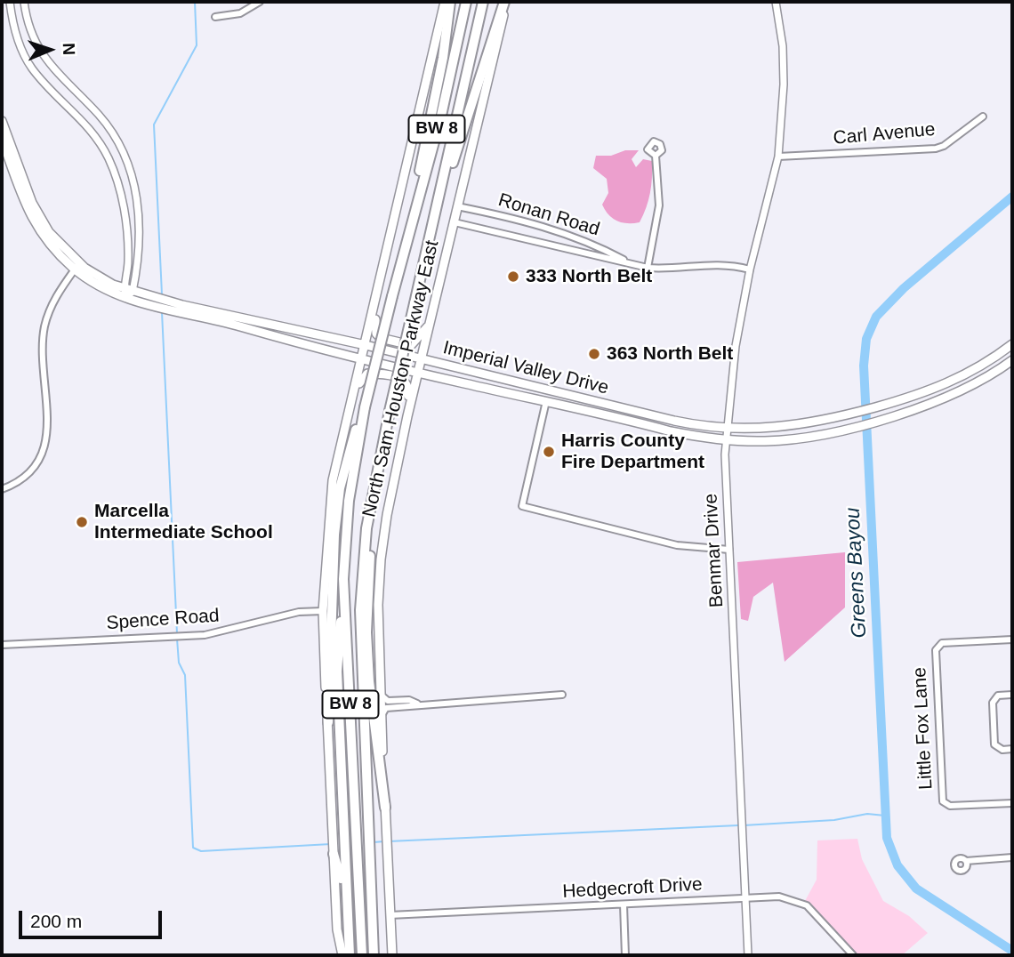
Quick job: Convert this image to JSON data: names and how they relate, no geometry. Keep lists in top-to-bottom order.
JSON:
{
  "streets": {
    "highway": ["BW 8", "North Sam Houston Parkway East"],
    "main road": ["Imperial Valley Drive"],
    "street": [
      "Carl Avenue",
      "Ronan Road",
      "Benmar Drive",
      "Spence Road",
      "Little Fox Lane",
      "Hedgecroft Drive"
    ]
  },
  "crossings": [
    ["Carl Avenue", "Benmar Drive"],
    ["Ronan Road", "North Sam Houston Parkway East"],
    ["Ronan Road", "Benmar Drive"],
    ["Imperial Valley Drive", "North Sam Houston Parkway East"],
    ["Imperial Valley Drive", "Benmar Drive"],
    ["North Sam Houston Parkway East", "Hedgecroft Drive"],
    ["Benmar Drive", "Hedgecroft Drive"]
  ],
  "water": ["Greens Bayou"],
  "places": [
    "333 North Belt",
    "363 North Belt",
    "Harris County Fire Department",
    "Marcella Intermediate School"
  ],
  "scale_bar": "200 m",
  "north": "right"
}
